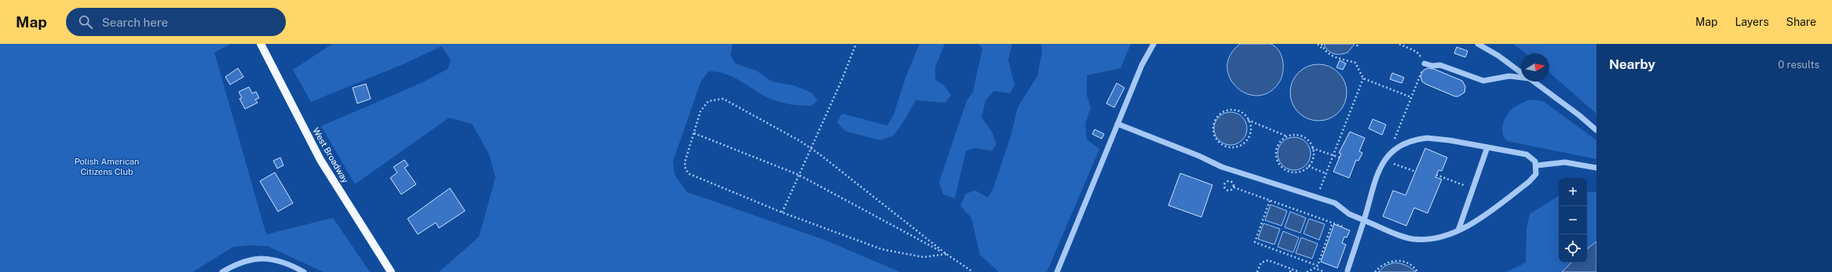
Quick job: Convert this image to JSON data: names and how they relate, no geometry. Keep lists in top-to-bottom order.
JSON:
{
  "streets": {
    "main road": ["West Broadway"]
  },
  "parks": ["Polish American Citizens Club"],
  "north": "right",
  "page": {
    "header": "Map",
    "search": "Search here",
    "nav": ["Map", "Layers", "Share"],
    "heading": ["Nearby", "0 results"],
    "map_buttons": ["+", "−"]
  }
}
